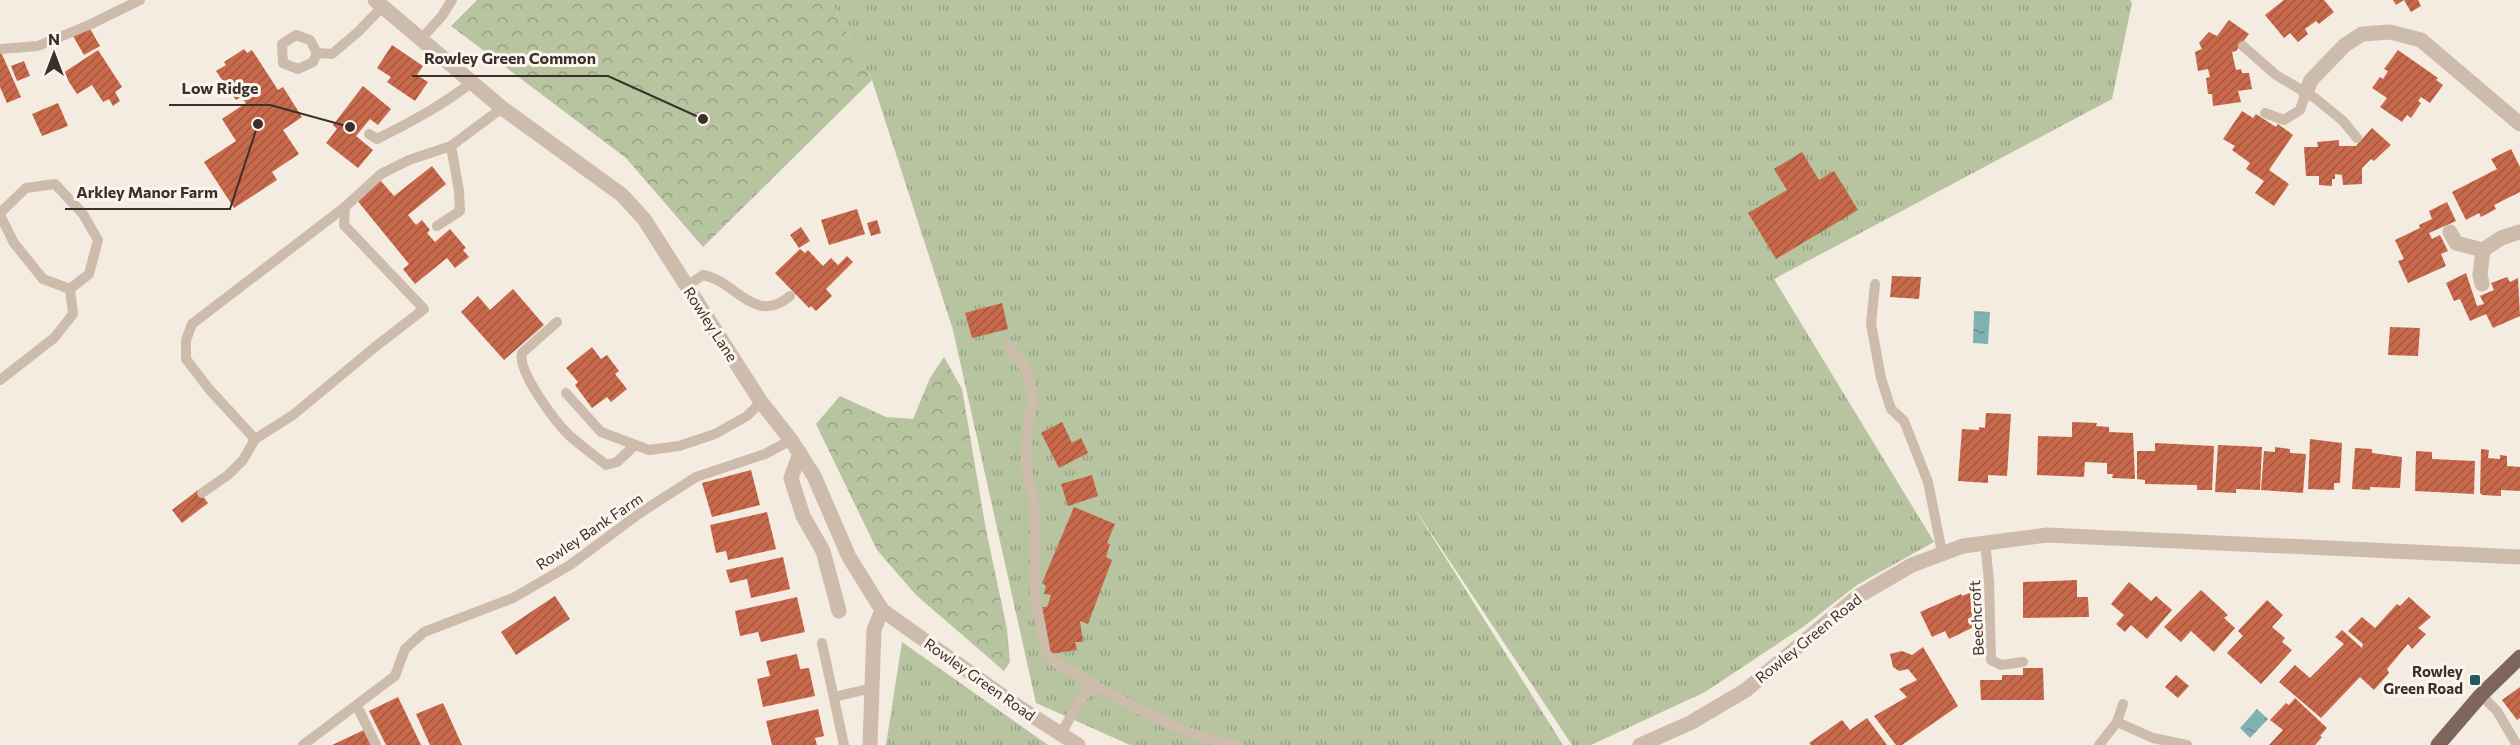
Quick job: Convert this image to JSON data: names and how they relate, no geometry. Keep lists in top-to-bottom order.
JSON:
{
  "streets": {
    "street": ["Rowley Lane", "Rowley Green Road"],
    "lane": ["Rowley Bank Farm", "Beechcroft"]
  },
  "crossings": [
    ["Rowley Lane", "Rowley Bank Farm"],
    ["Rowley Lane", "Rowley Green Road"],
    ["Beechcroft", "Rowley Green Road"]
  ],
  "places": {
    "other": ["Rowley Green Common", "Arkley Manor Farm", "Low Ridge"],
    "transit": ["Rowley Green Road"]
  },
  "north": "top"
}
